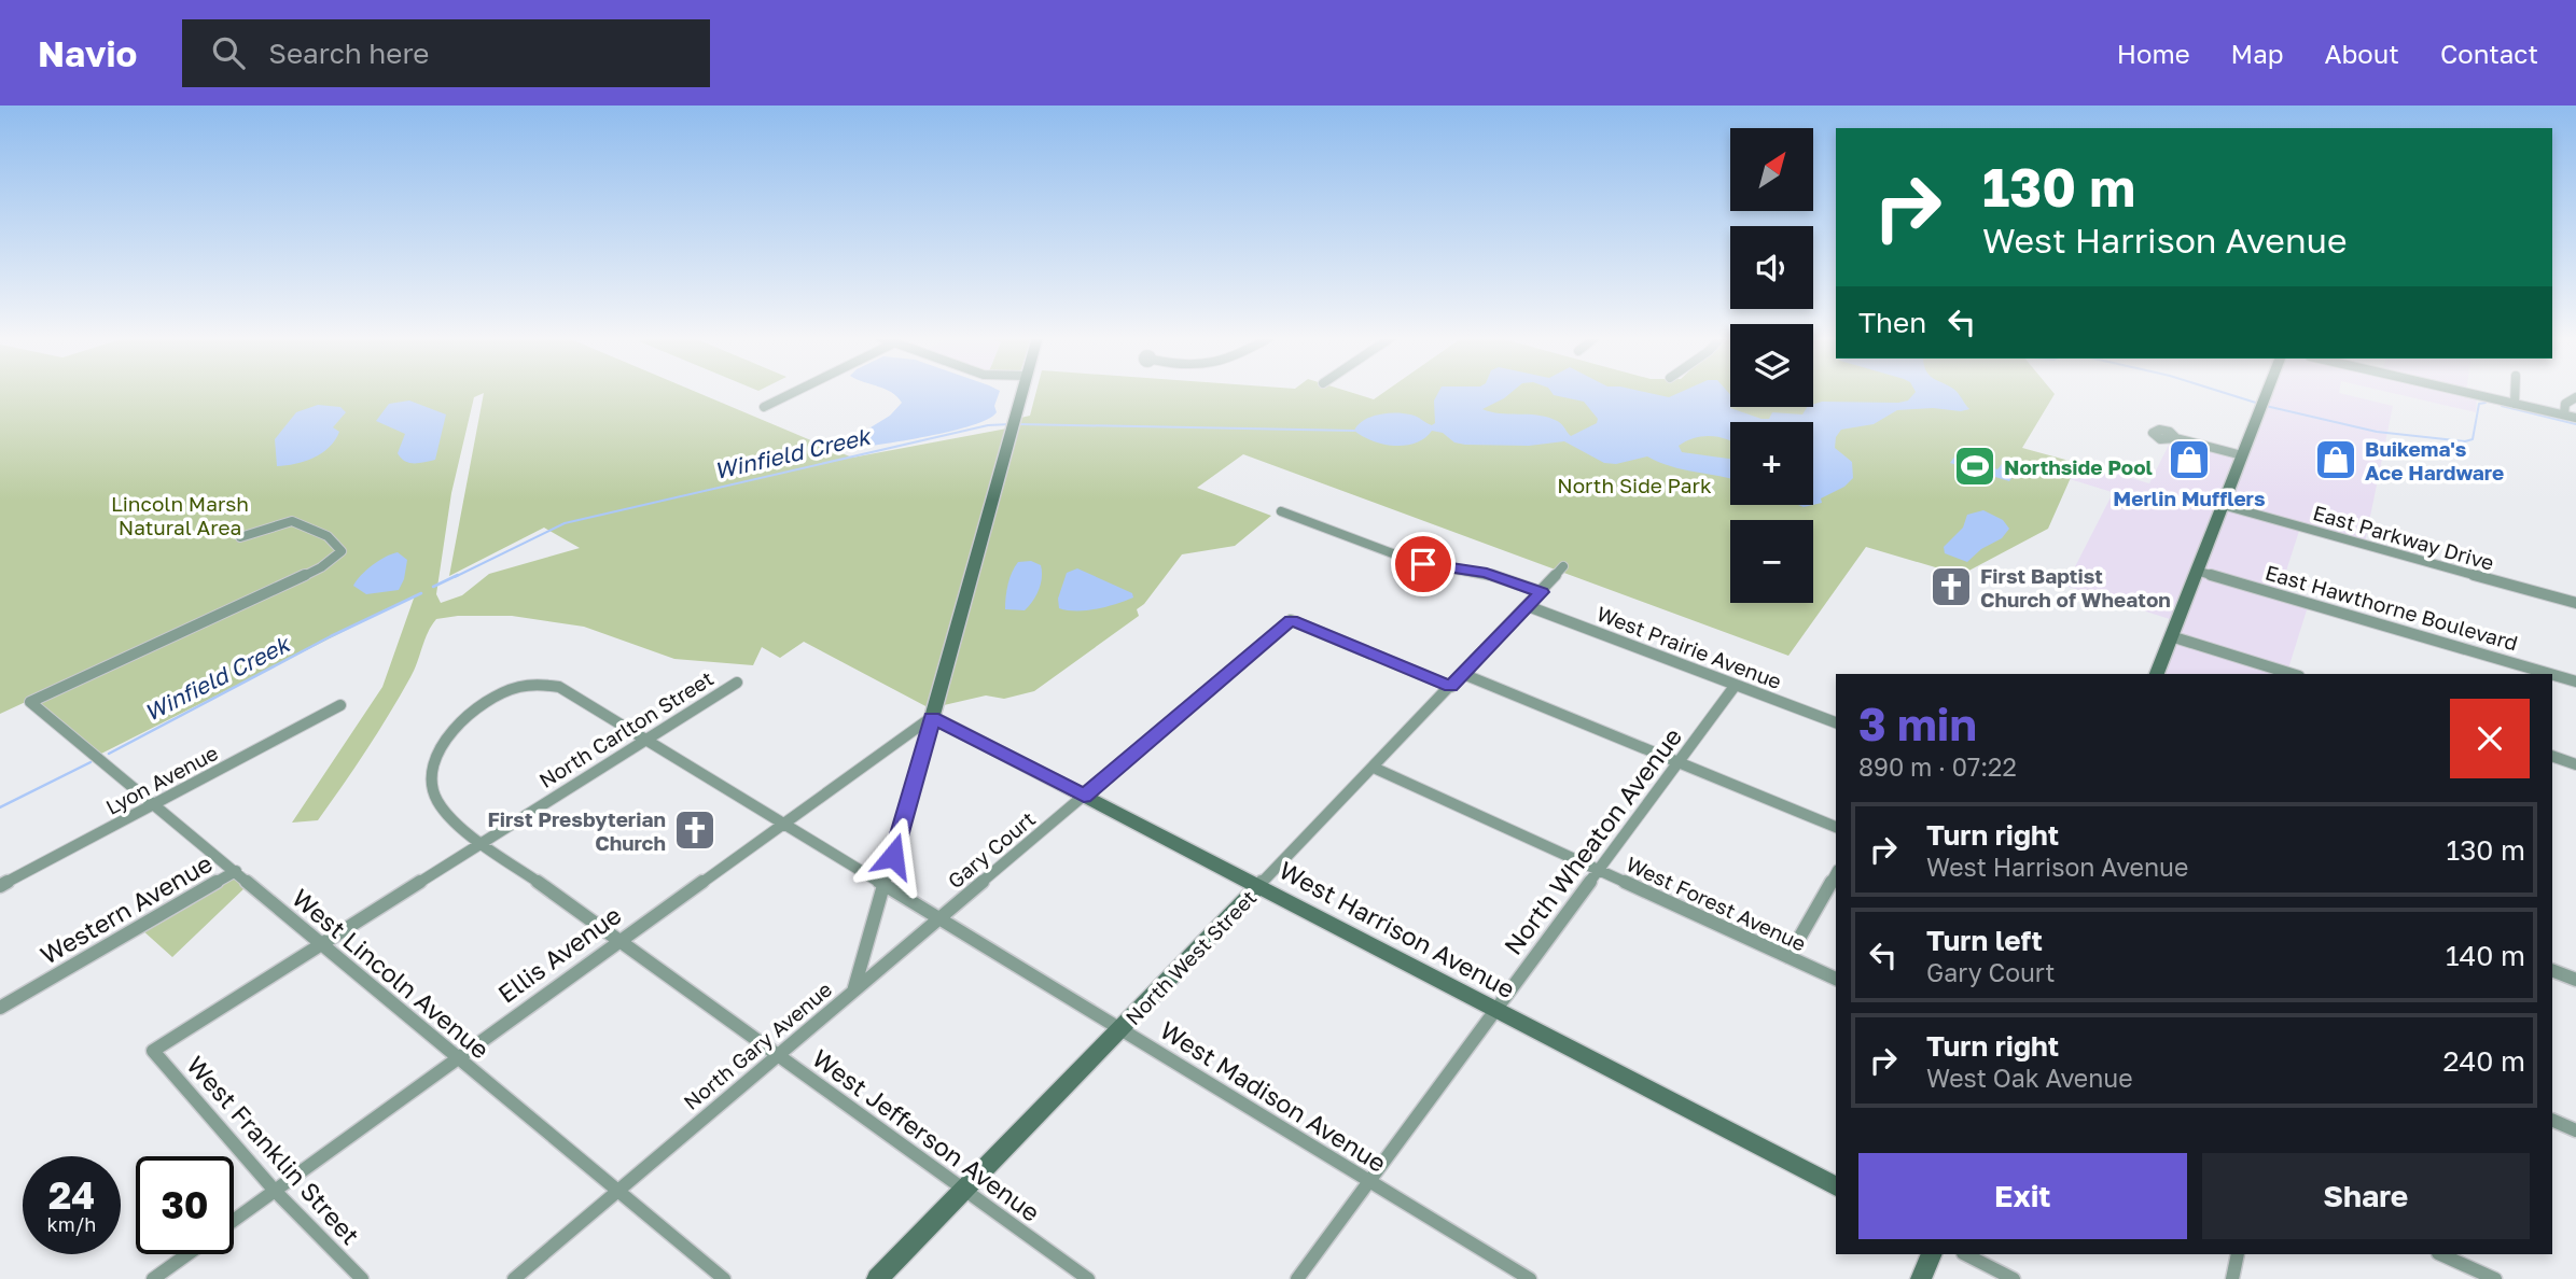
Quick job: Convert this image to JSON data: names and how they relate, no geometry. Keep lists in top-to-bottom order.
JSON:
{
  "streets": {
    "street": [
      "East Parkway Drive",
      "East Hawthorne Boulevard",
      "West Prairie Avenue",
      "North Carlton Street",
      "Lyon Avenue",
      "North Wheaton Avenue",
      "Gary Court",
      "West Forest Avenue",
      "Western Avenue",
      "West Harrison Avenue",
      "Ellis Avenue",
      "North West Street",
      "West Lincoln Avenue",
      "North Gary Avenue",
      "West Madison Avenue",
      "West Jefferson Avenue",
      "West Franklin Street"
    ]
  },
  "crossings": [
    ["West Prairie Avenue", "North Wheaton Avenue"],
    ["West Prairie Avenue", "North West Street"],
    ["North Carlton Street", "West Lincoln Avenue"],
    ["North Carlton Street", "West Madison Avenue"],
    ["North Carlton Street", "West Jefferson Avenue"],
    ["North Carlton Street", "West Franklin Street"],
    ["Lyon Avenue", "West Lincoln Avenue"],
    ["North Wheaton Avenue", "West Forest Avenue"],
    ["North Wheaton Avenue", "West Harrison Avenue"],
    ["North Wheaton Avenue", "West Madison Avenue"],
    ["Gary Court", "West Harrison Avenue"],
    ["Gary Court", "North West Street"],
    ["Gary Court", "North Gary Avenue"],
    ["Gary Court", "West Madison Avenue"],
    ["West Forest Avenue", "North West Street"],
    ["Western Avenue", "West Lincoln Avenue"],
    ["West Harrison Avenue", "Ellis Avenue"],
    ["West Harrison Avenue", "North West Street"],
    ["West Harrison Avenue", "North Gary Avenue"],
    ["Ellis Avenue", "West Lincoln Avenue"],
    ["Ellis Avenue", "North Gary Avenue"],
    ["Ellis Avenue", "West Madison Avenue"],
    ["Ellis Avenue", "West Jefferson Avenue"],
    ["Ellis Avenue", "West Franklin Street"],
    ["North West Street", "West Madison Avenue"],
    ["North West Street", "West Jefferson Avenue"],
    ["West Lincoln Avenue", "North Gary Avenue"],
    ["North Gary Avenue", "West Madison Avenue"],
    ["North Gary Avenue", "West Jefferson Avenue"],
    ["West Madison Avenue", "West Jefferson Avenue"]
  ],
  "water": ["Winfield Creek"],
  "parks": ["North Side Park", "Lincoln Marsh Natural Area"],
  "places": {
    "shop": ["Merlin Mufflers", "Buikema's Ace Hardware"],
    "sports": ["Northside Pool"],
    "church": ["First Baptist Church of Wheaton", "First Presbyterian Church"]
  },
  "north": "top right",
  "page": {
    "header": "Navio",
    "search": "Search here",
    "nav": [
      "Home",
      "Map",
      "About",
      "Contact"
    ],
    "map_buttons": ["+", "−"],
    "turn": ["130 m", "West Harrison Avenue"],
    "then": "Then",
    "heading": ["3 min", "890 m · 07:22"],
    "list": [
      {
        "name": "Turn right",
        "note": "West Harrison Avenue",
        "value": "130 m"
      },
      {
        "name": "Turn left",
        "note": "Gary Court",
        "value": "140 m"
      },
      {
        "name": "Turn right",
        "note": "West Oak Avenue",
        "value": "240 m"
      }
    ],
    "buttons": ["Exit", "Share"],
    "speed": "24 km/h",
    "limit": "30"
  }
}
